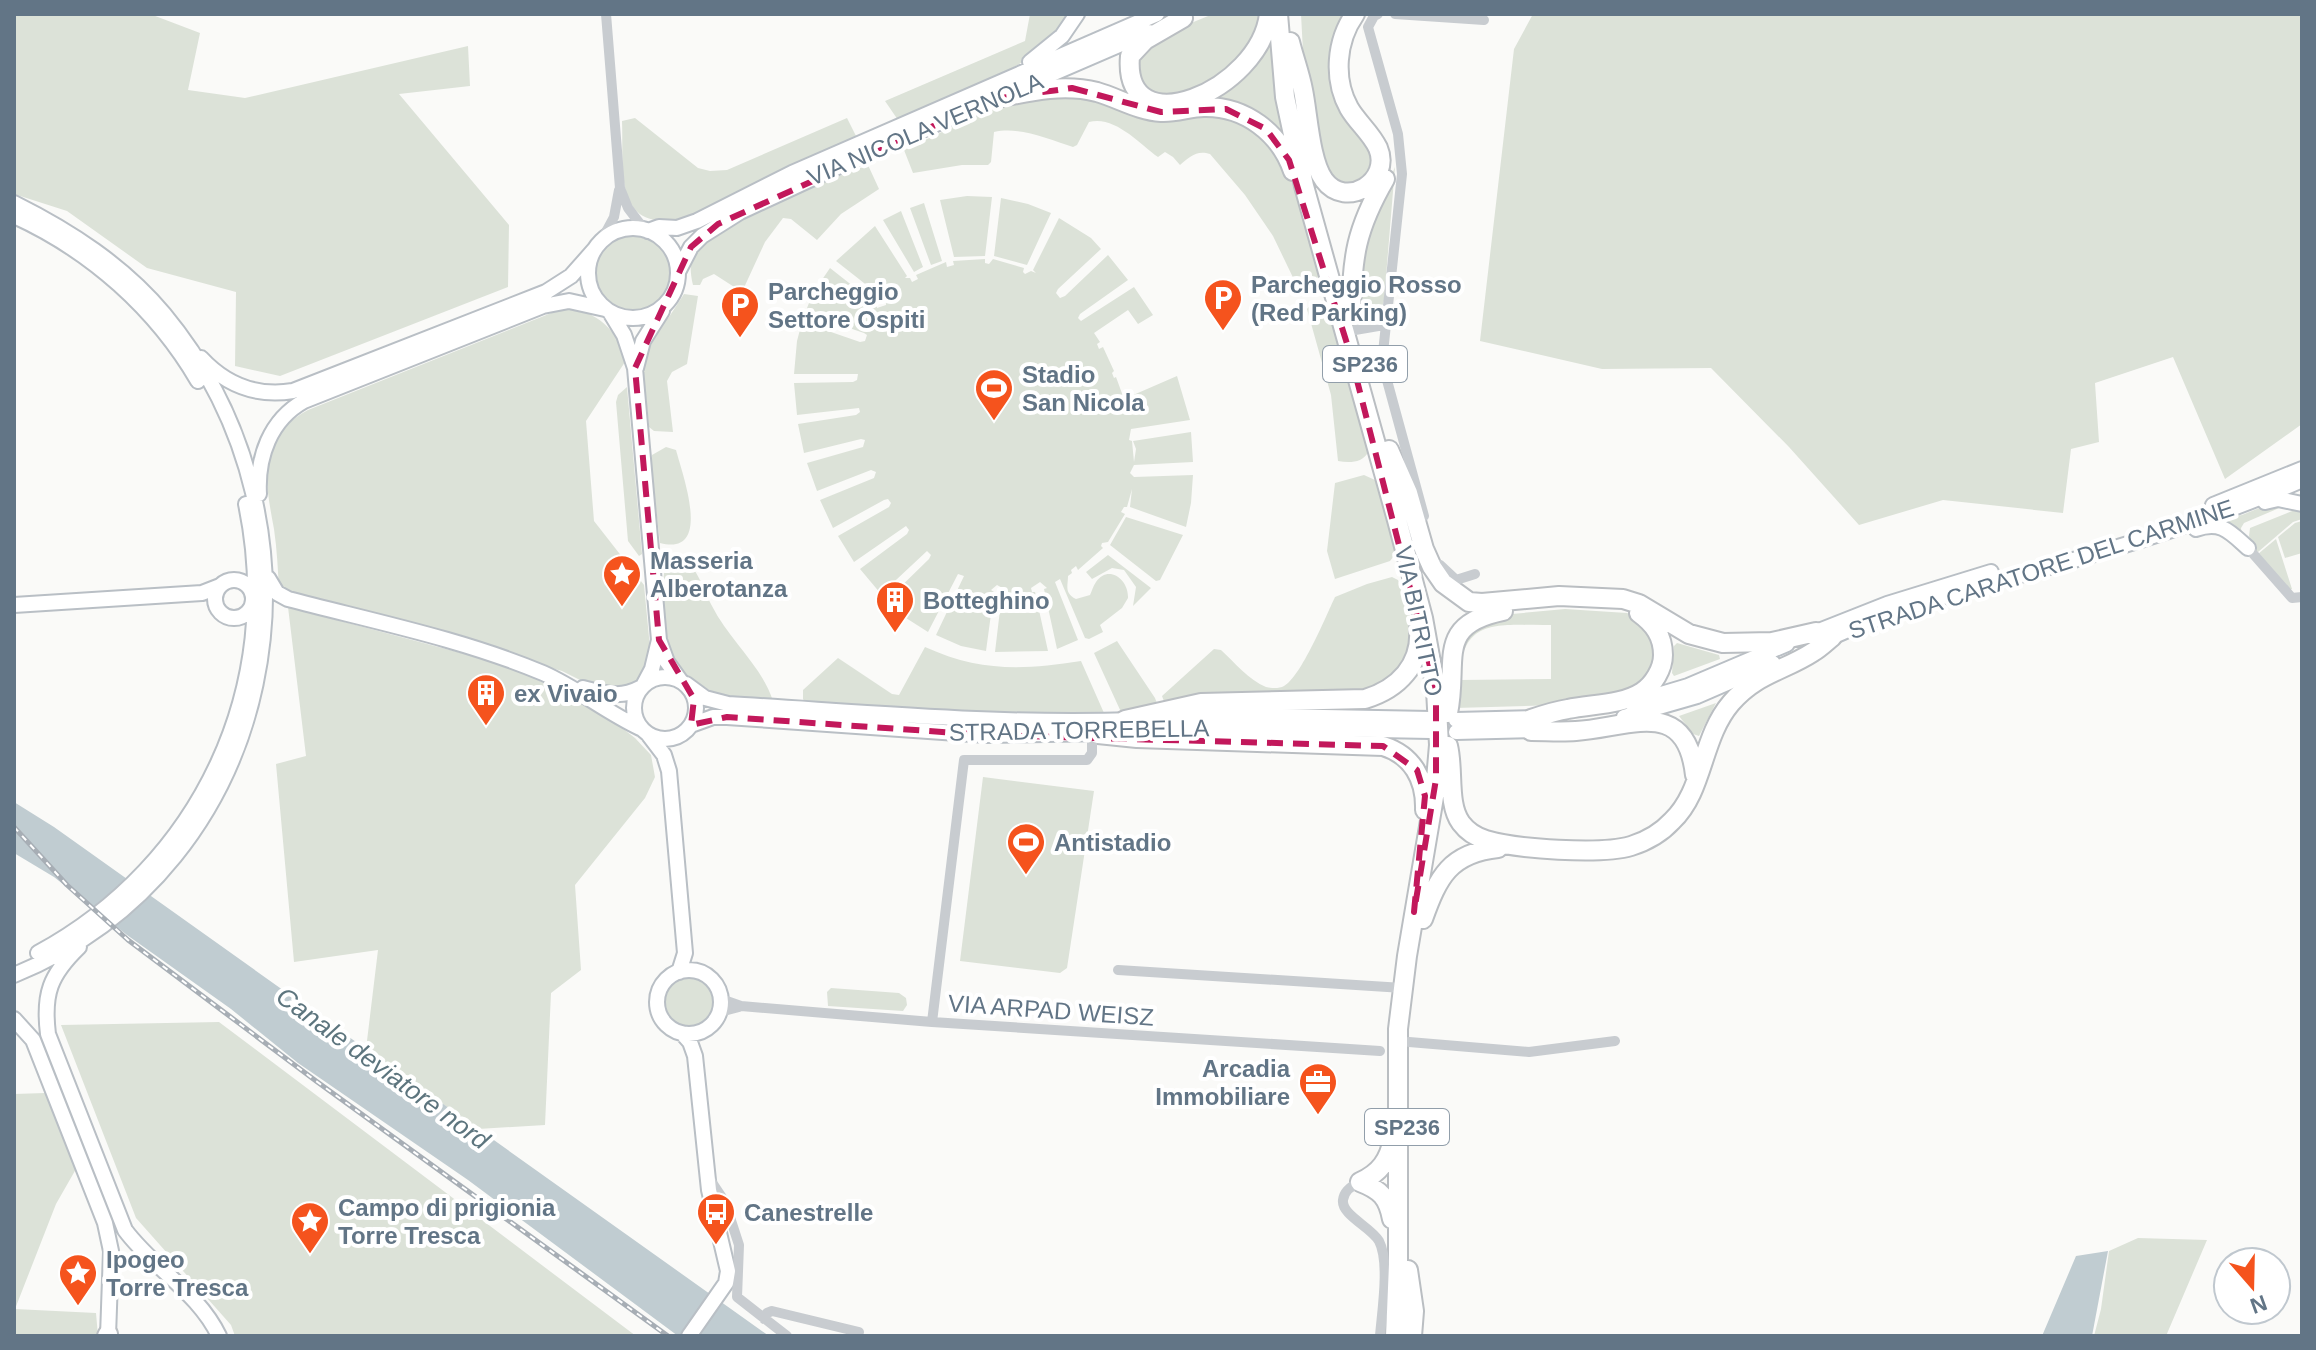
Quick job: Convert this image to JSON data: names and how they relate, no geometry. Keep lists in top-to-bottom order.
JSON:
{
  "streets": {
    "highway": ["SP236", "VIA BITRITTO"],
    "main road": ["VIA NICOLA VERNOLA", "STRADA CARATORE DEL CARMINE", "STRADA TORREBELLA"],
    "street": ["VIA ARPAD WEISZ"]
  },
  "crossings": [
    ["STRADA CARATORE DEL CARMINE", "VIA BITRITTO"],
    ["STRADA CARATORE DEL CARMINE", "STRADA TORREBELLA"],
    ["VIA BITRITTO", "STRADA TORREBELLA"]
  ],
  "water": ["Canale deviatore nord"],
  "places": {
    "parking": ["Parcheggio Rosso (Red Parking)", "Parcheggio Settore Ospiti"],
    "sports": ["Stadio San Nicola", "Antistadio"],
    "place": ["Masseria Alberotanza", "Campo di prigionia Torre Tresca", "Ipogeo Torre Tresca"],
    "building": ["Botteghino", "ex Vivaio"],
    "office": ["Arcadia Immobiliare"],
    "bus stop": ["Canestrelle"]
  },
  "north": "bottom"
}
